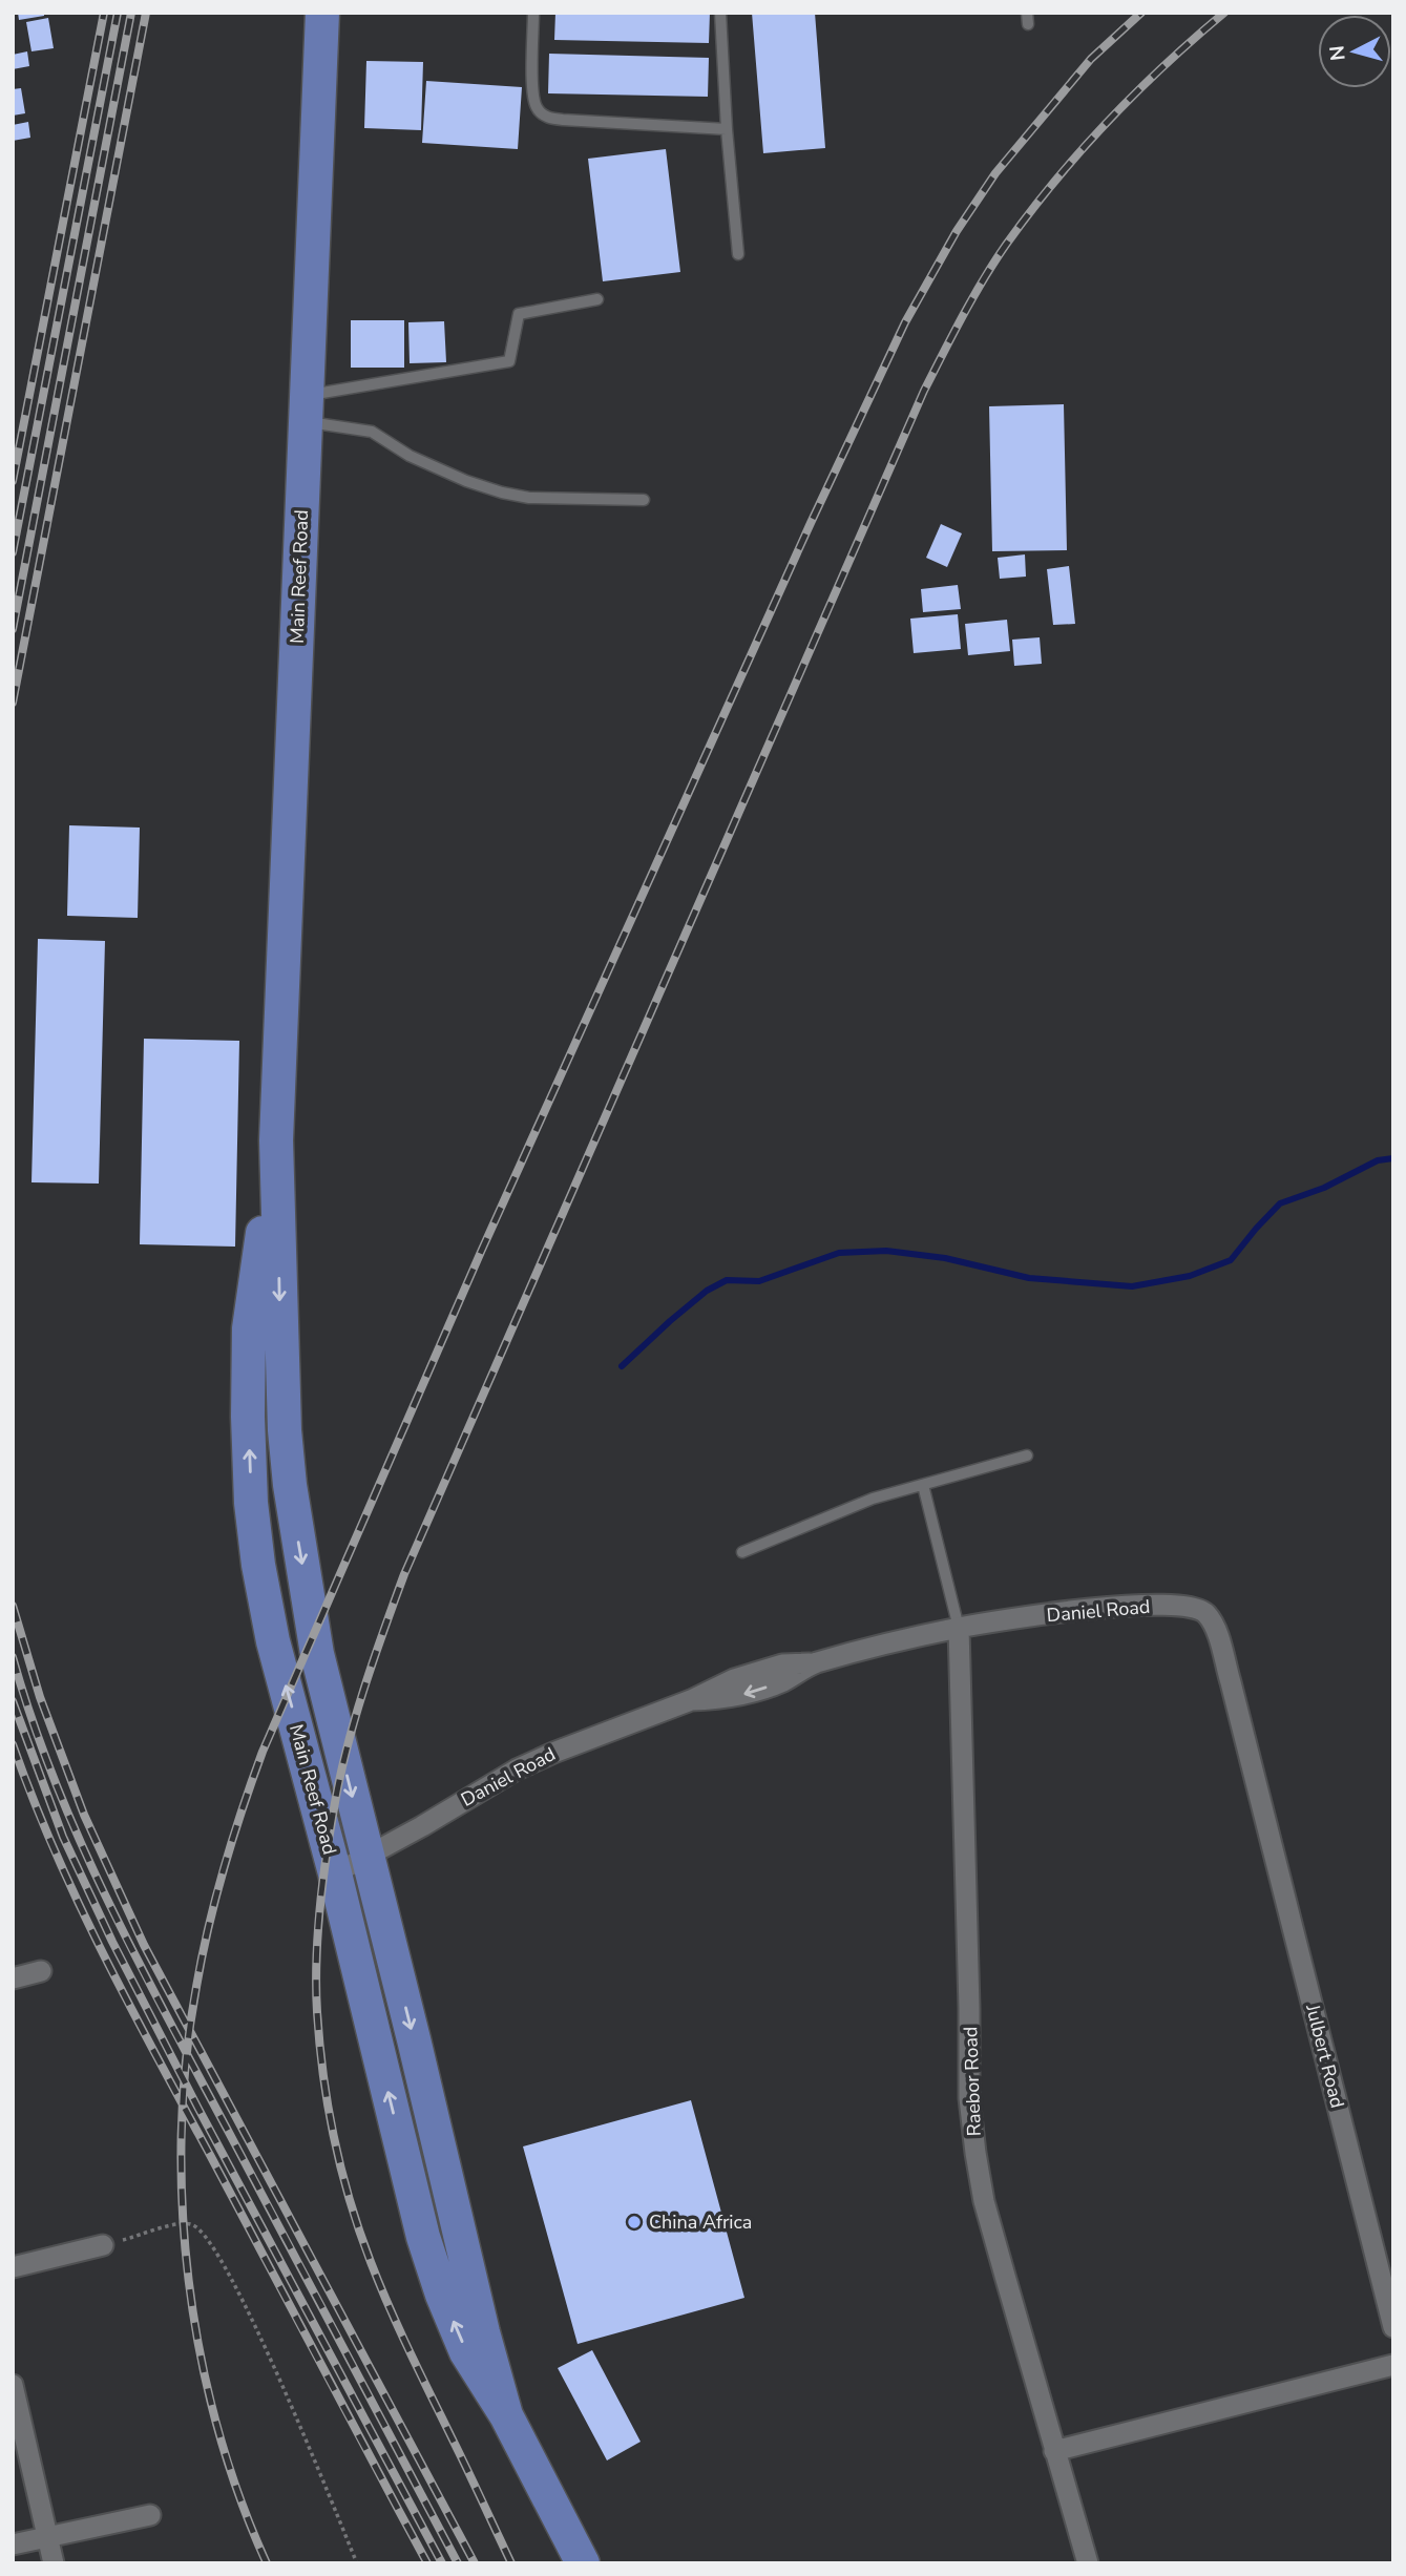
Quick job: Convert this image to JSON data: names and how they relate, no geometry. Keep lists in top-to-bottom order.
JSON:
{
  "streets": {
    "main road": ["Main Reef Road"],
    "street": ["Daniel Road", "Julbert Road", "Raebor Road"]
  },
  "crossings": [
    ["Main Reef Road", "Daniel Road"],
    ["Daniel Road", "Julbert Road"],
    ["Daniel Road", "Raebor Road"]
  ],
  "places": ["China Africa"],
  "north": "left"
}
